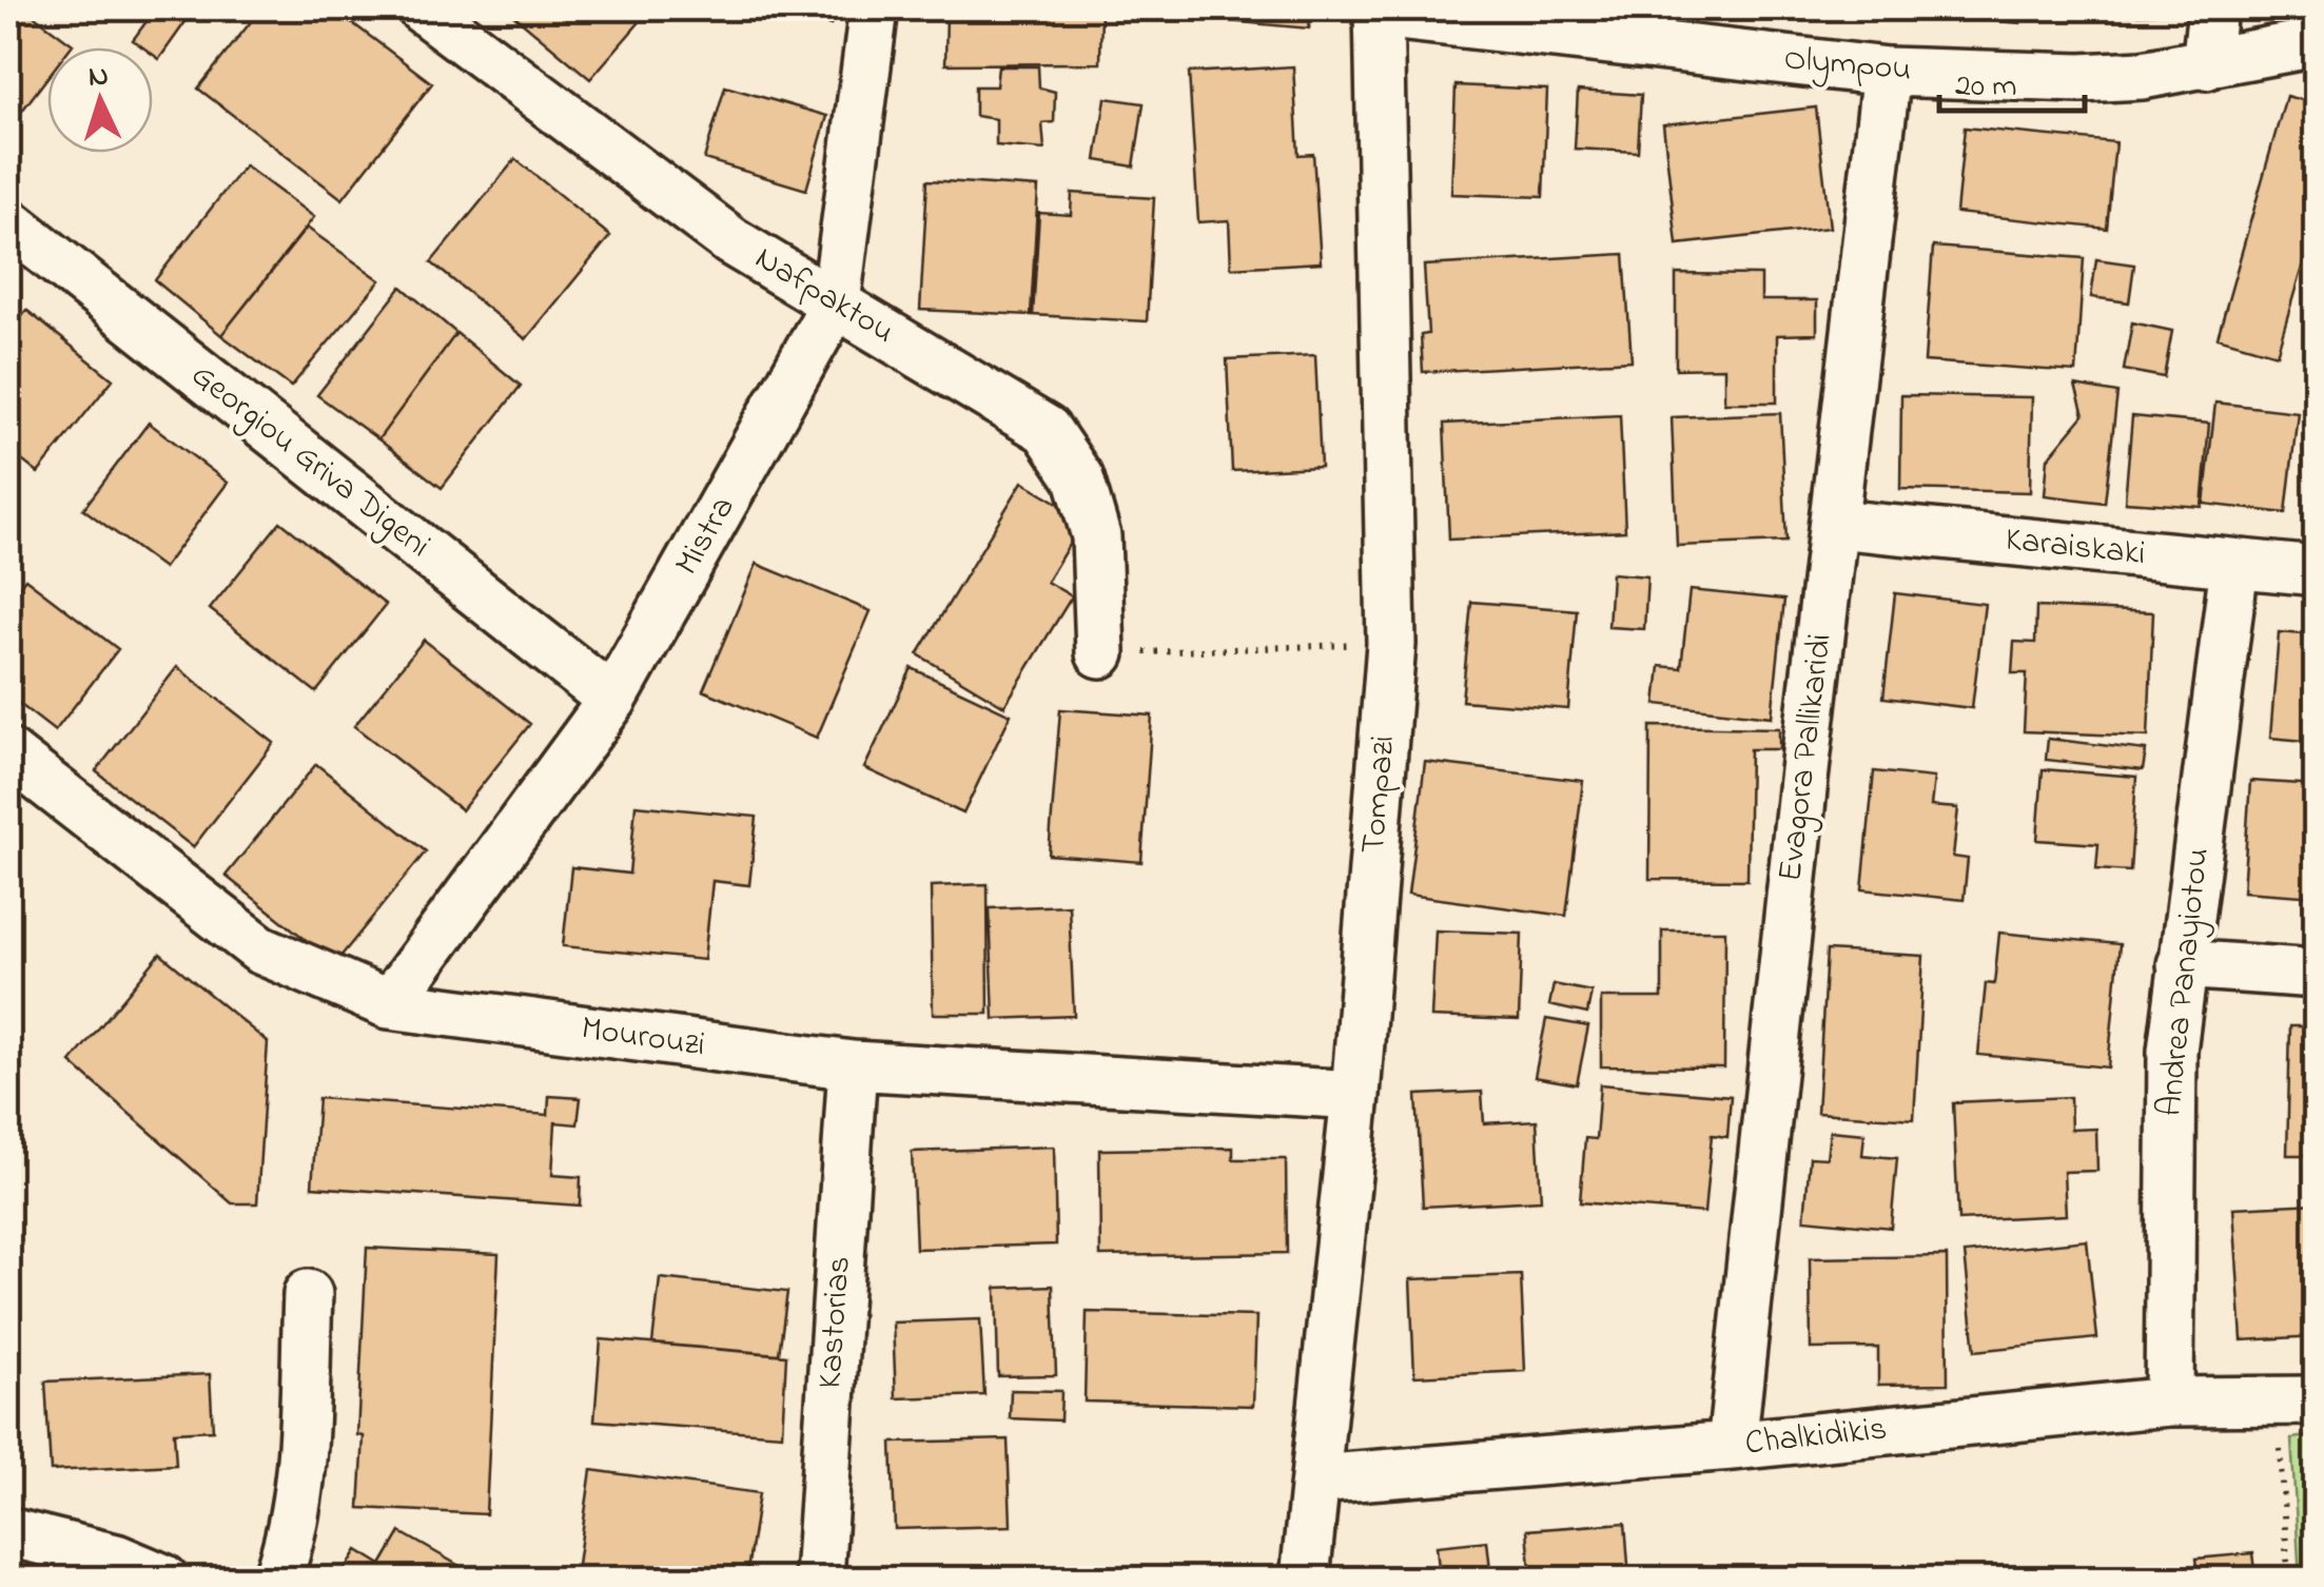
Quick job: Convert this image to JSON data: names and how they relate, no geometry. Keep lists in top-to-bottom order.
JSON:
{
  "streets": {
    "street": [
      "Olympou",
      "Nafpaktou",
      "Georgiou Griva Digeni",
      "Mistra",
      "Karaiskaki",
      "Evagora Pallikaridi",
      "Tompazi",
      "Andrea Panayiotou",
      "Mourouzi",
      "Kastorias",
      "Chalkidikis"
    ]
  },
  "crossings": [
    ["Olympou", "Evagora Pallikaridi"],
    ["Olympou", "Tompazi"],
    ["Nafpaktou", "Mistra"],
    ["Georgiou Griva Digeni", "Mistra"],
    ["Mistra", "Mourouzi"],
    ["Karaiskaki", "Evagora Pallikaridi"],
    ["Karaiskaki", "Andrea Panayiotou"],
    ["Evagora Pallikaridi", "Chalkidikis"],
    ["Tompazi", "Mourouzi"],
    ["Tompazi", "Chalkidikis"],
    ["Andrea Panayiotou", "Chalkidikis"],
    ["Mourouzi", "Kastorias"]
  ],
  "scale_bar": "20 m",
  "north": "top"
}
